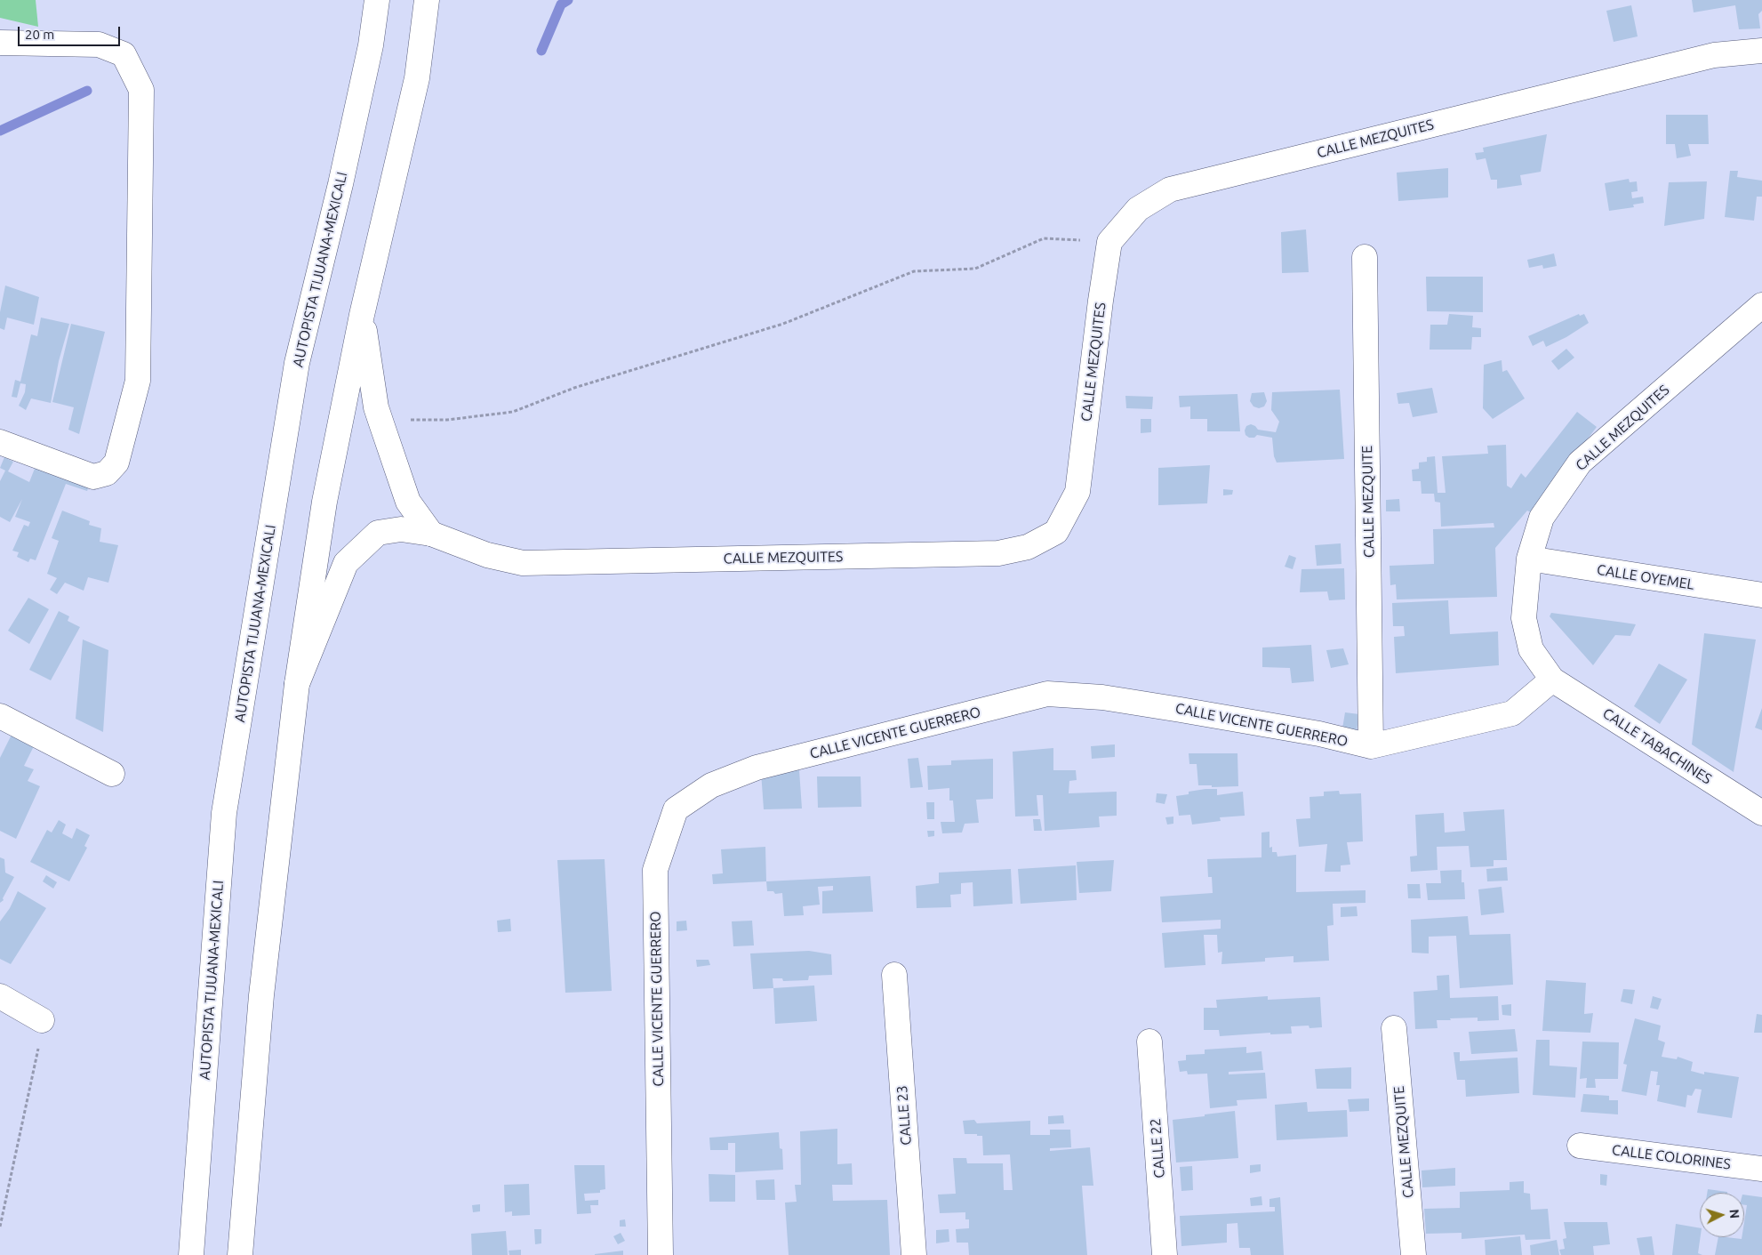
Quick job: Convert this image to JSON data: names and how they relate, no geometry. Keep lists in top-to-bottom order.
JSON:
{
  "streets": {
    "main road": [
      "CALLE MEZQUITES",
      "AUTOPISTA TIJUANA-MEXICALI",
      "CALLE MEZQUITE",
      "CALLE OYEMEL",
      "CALLE VICENTE GUERRERO",
      "CALLE TABACHINES",
      "CALLE 23",
      "CALLE 22",
      "CALLE COLORINES"
    ]
  },
  "crossings": [
    ["CALLE MEZQUITES", "CALLE OYEMEL"],
    ["CALLE MEZQUITES", "CALLE VICENTE GUERRERO"],
    ["CALLE MEZQUITES", "CALLE TABACHINES"],
    ["CALLE MEZQUITE", "CALLE VICENTE GUERRERO"],
    ["CALLE VICENTE GUERRERO", "CALLE TABACHINES"]
  ],
  "scale_bar": "20 m",
  "north": "right"
}
